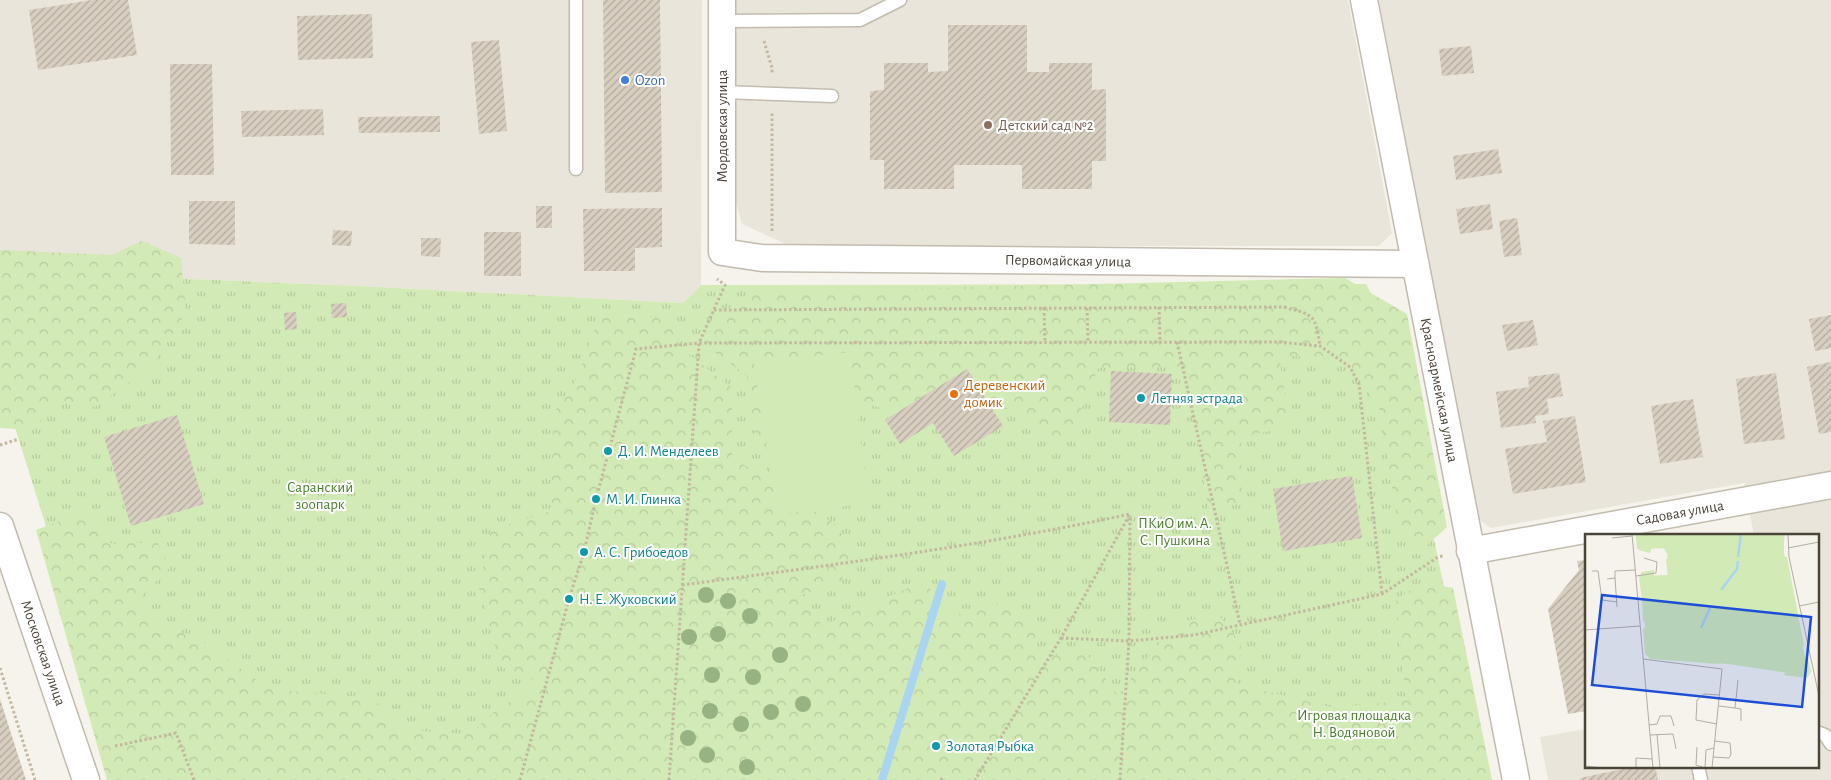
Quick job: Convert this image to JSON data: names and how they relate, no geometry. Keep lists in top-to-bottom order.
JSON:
{
  "streets": {
    "street": [
      "Мордовская улица",
      "Первомайская улица",
      "Красноармейская улица",
      "Садовая улица",
      "Московская улица"
    ]
  },
  "crossings": [
    ["Мордовская улица", "Первомайская улица"],
    ["Первомайская улица", "Красноармейская улица"],
    ["Красноармейская улица", "Садовая улица"]
  ],
  "parks": ["Саранский зоопарк", "ПКиО им. А. С. Пушкина", "Игровая площадка Н. Водяновой"],
  "places": [
    "Ozon",
    "Детский сад №2",
    "Деревенский домик",
    "Летняя эстрада",
    "Д. И. Менделеев",
    "М. И. Глинка",
    "А. С. Грибоедов",
    "Н. Е. Жуковский",
    "Золотая Рыбка"
  ]
}
